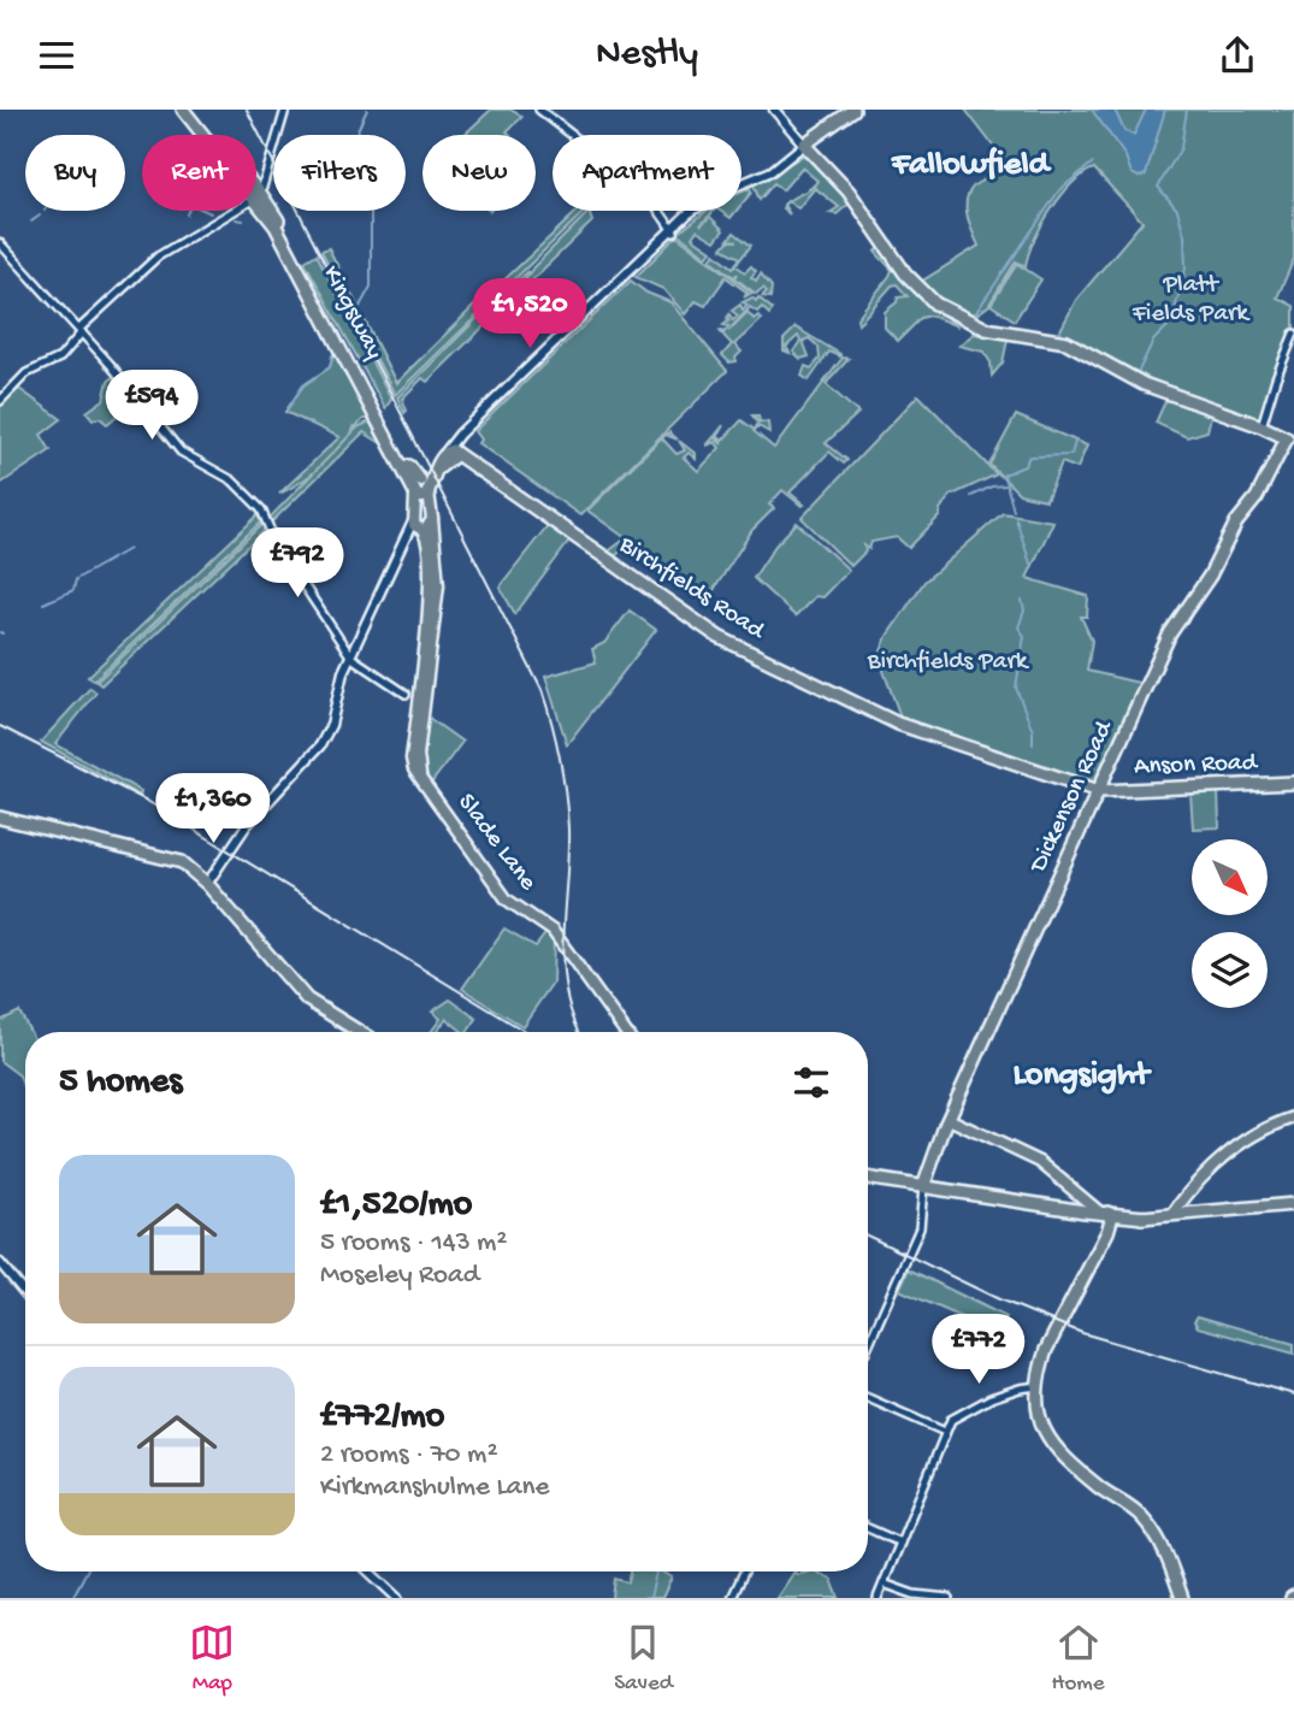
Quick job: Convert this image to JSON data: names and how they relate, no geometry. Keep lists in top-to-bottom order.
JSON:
{
  "streets": {
    "highway": [
      "Kingsway",
      "Birchfields Road",
      "Anson Road",
      "Dickenson Road"
    ],
    "main road": ["Slade Lane"]
  },
  "crossings": [
    ["Kingsway", "Slade Lane"],
    ["Birchfields Road", "Anson Road"],
    ["Birchfields Road", "Dickenson Road"],
    ["Anson Road", "Dickenson Road"]
  ],
  "districts": ["Fallowfield", "Longsight"],
  "parks": ["Platt Fields Park", "Birchfields Park"],
  "north": "bottom right",
  "page": {
    "header": "Nestly",
    "chip": [
      "Buy",
      "Rent",
      "Filters",
      "New",
      "Apartment"
    ],
    "price": [
      "£1,520",
      "£594",
      "£792",
      "£1,360",
      "£772"
    ],
    "heading": "5 homes",
    "list": [
      {
        "name": "£1,520/mo",
        "note": "5 rooms · 143 m² · Moseley Road"
      },
      {
        "name": "£772/mo",
        "note": "2 rooms · 70 m² · Kirkmanshulme Lane"
      }
    ],
    "tabs": ["Map", "Saved", "Home"]
  }
}
